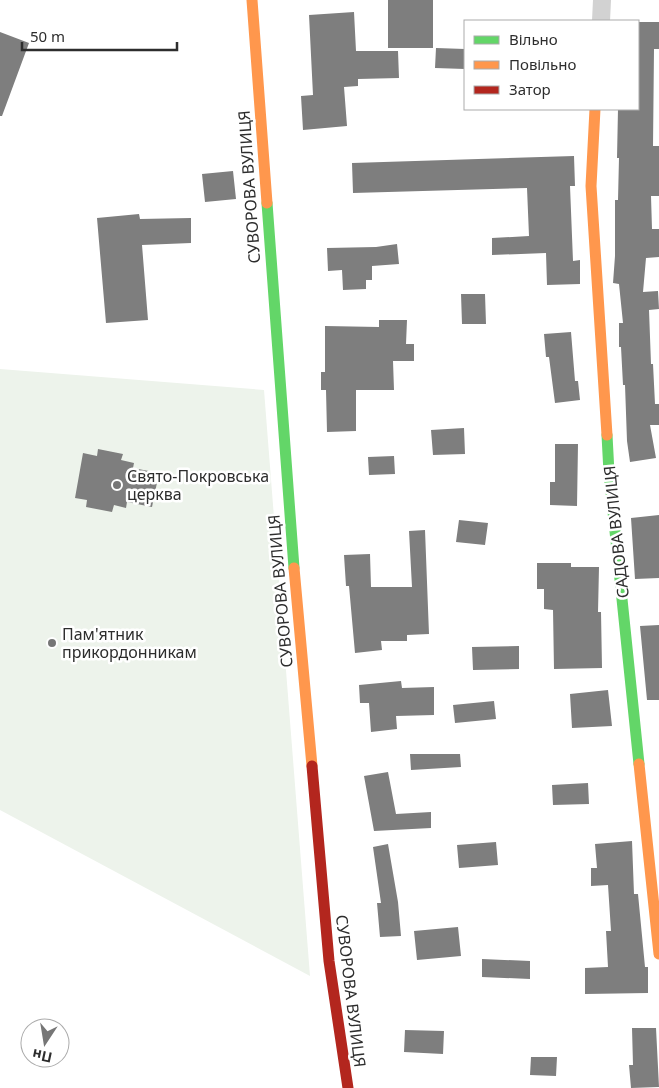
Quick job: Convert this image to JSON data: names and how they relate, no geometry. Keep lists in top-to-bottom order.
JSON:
{
  "streets": {
    "street": ["СУВОРОВА ВУЛИЦЯ", "САДОВА ВУЛИЦЯ"]
  },
  "places": ["Свято-Покровська церква", "Пам'ятник прикордонникам"],
  "legend": ["Вільно", "Повільно", "Затор"],
  "scale_bar": "50 m",
  "north": "bottom"
}
